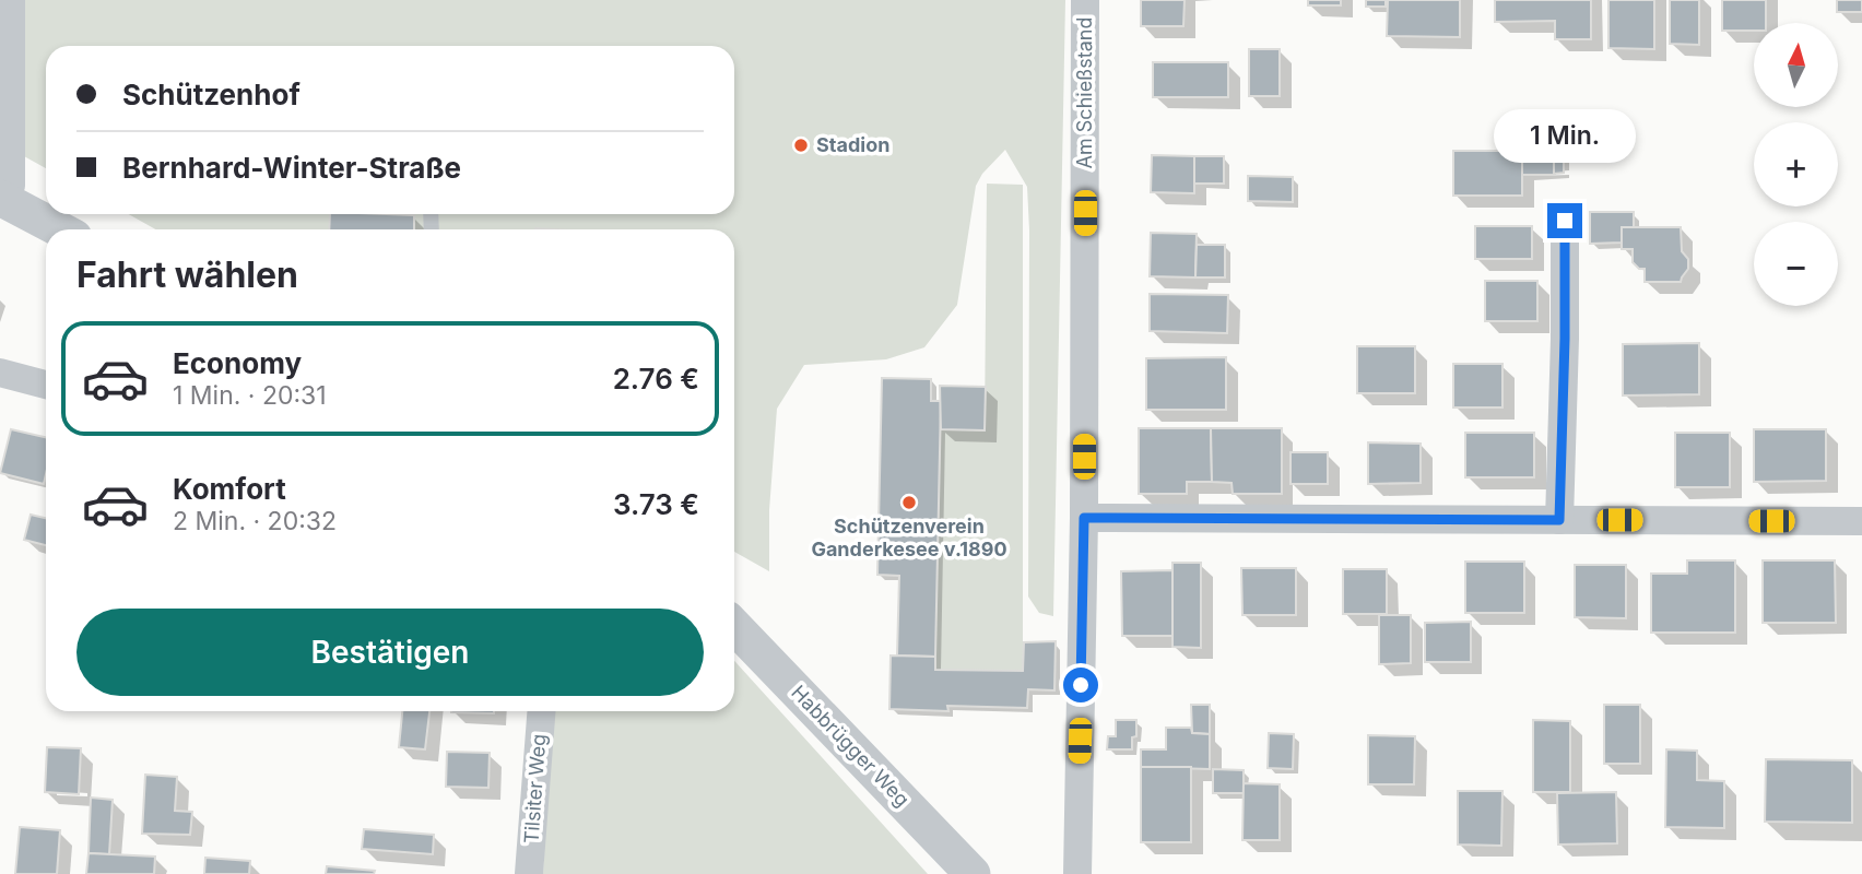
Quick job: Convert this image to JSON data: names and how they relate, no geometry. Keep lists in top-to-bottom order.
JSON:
{
  "streets": {
    "street": ["Am Schießstand", "Habbrügger Weg", "Tilsiter Weg"]
  },
  "places": ["Stadion", "Schützenverein Ganderkesee v.1890"],
  "north": "top",
  "page": {
    "map_buttons": ["+", "−"],
    "banner": ["Schützenhof", "Bernhard-Winter-Straße"],
    "bubble": "1 Min.",
    "heading": "Fahrt wählen",
    "list": [
      {
        "name": "Economy",
        "note": "1 Min. · 20:31",
        "value": "2.76 €"
      },
      {
        "name": "Komfort",
        "note": "2 Min. · 20:32",
        "value": "3.73 €"
      }
    ],
    "buttons": "Bestätigen"
  }
}
